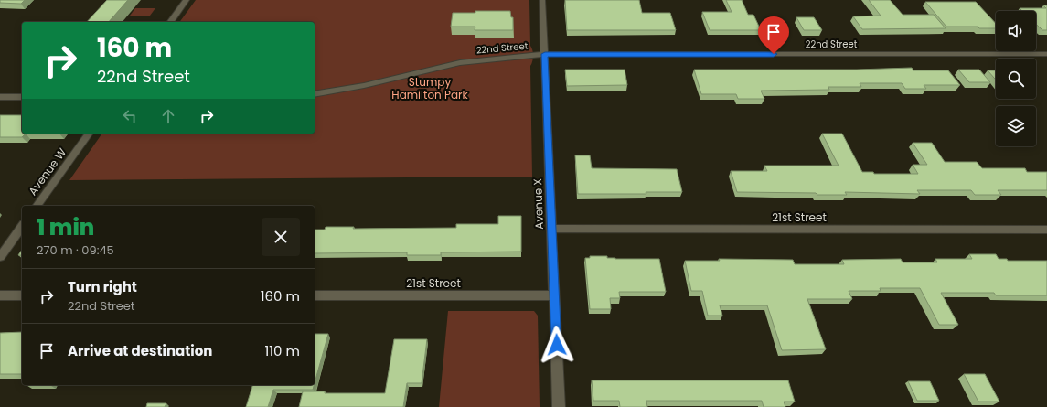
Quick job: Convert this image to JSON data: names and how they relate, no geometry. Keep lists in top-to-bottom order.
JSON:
{
  "streets": {
    "street": [
      "22nd Street",
      "Avenue W",
      "Avenue X",
      "21st Street"
    ]
  },
  "crossings": [
    ["22nd Street", "Avenue X"],
    ["Avenue X", "21st Street"]
  ],
  "parks": ["Stumpy Hamilton Park"],
  "page": {
    "turn": ["160 m", "22nd Street"],
    "heading": ["1 min", "270 m · 09:45"],
    "list": [
      {
        "name": "Turn right",
        "note": "22nd Street",
        "value": "160 m"
      },
      {
        "name": "Arrive at destination",
        "value": "110 m"
      }
    ]
  }
}
